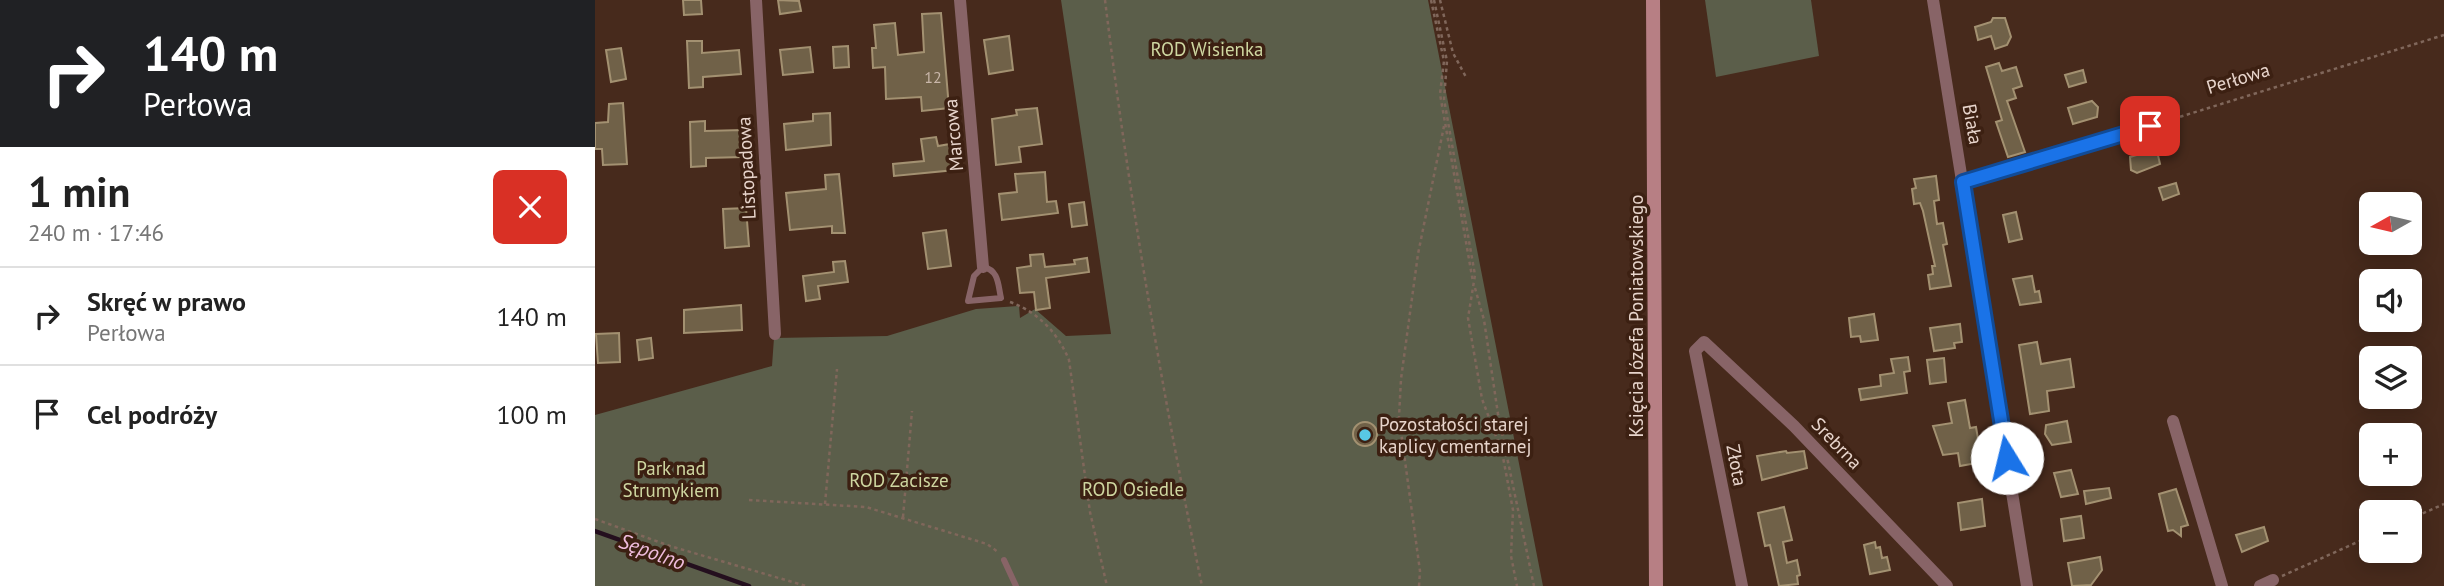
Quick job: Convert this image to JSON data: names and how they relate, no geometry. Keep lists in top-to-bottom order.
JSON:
{
  "streets": {
    "main road": ["Księcia Józefa Poniatowskiego"],
    "street": [
      "Biała",
      "Marcowa",
      "Listopadowa",
      "Srebrna",
      "Złota"
    ],
    "path": ["Perłowa"]
  },
  "crossings": [
    ["Srebrna", "Złota"]
  ],
  "water": ["Sępolno"],
  "parks": [
    "ROD Wisienka",
    "Park nad Strumykiem",
    "ROD Zacisze",
    "ROD Osiedle"
  ],
  "places": ["Pozostałości starej kaplicy cmentarnej"],
  "house_numbers": ["12"],
  "north": "left",
  "page": {
    "turn": ["140 m", "Perłowa"],
    "heading": ["1 min", "240 m · 17:46"],
    "map_buttons": ["+", "−"],
    "list": [
      {
        "name": "Skręć w prawo",
        "note": "Perłowa",
        "value": "140 m"
      },
      {
        "name": "Cel podróży",
        "value": "100 m"
      }
    ]
  }
}
